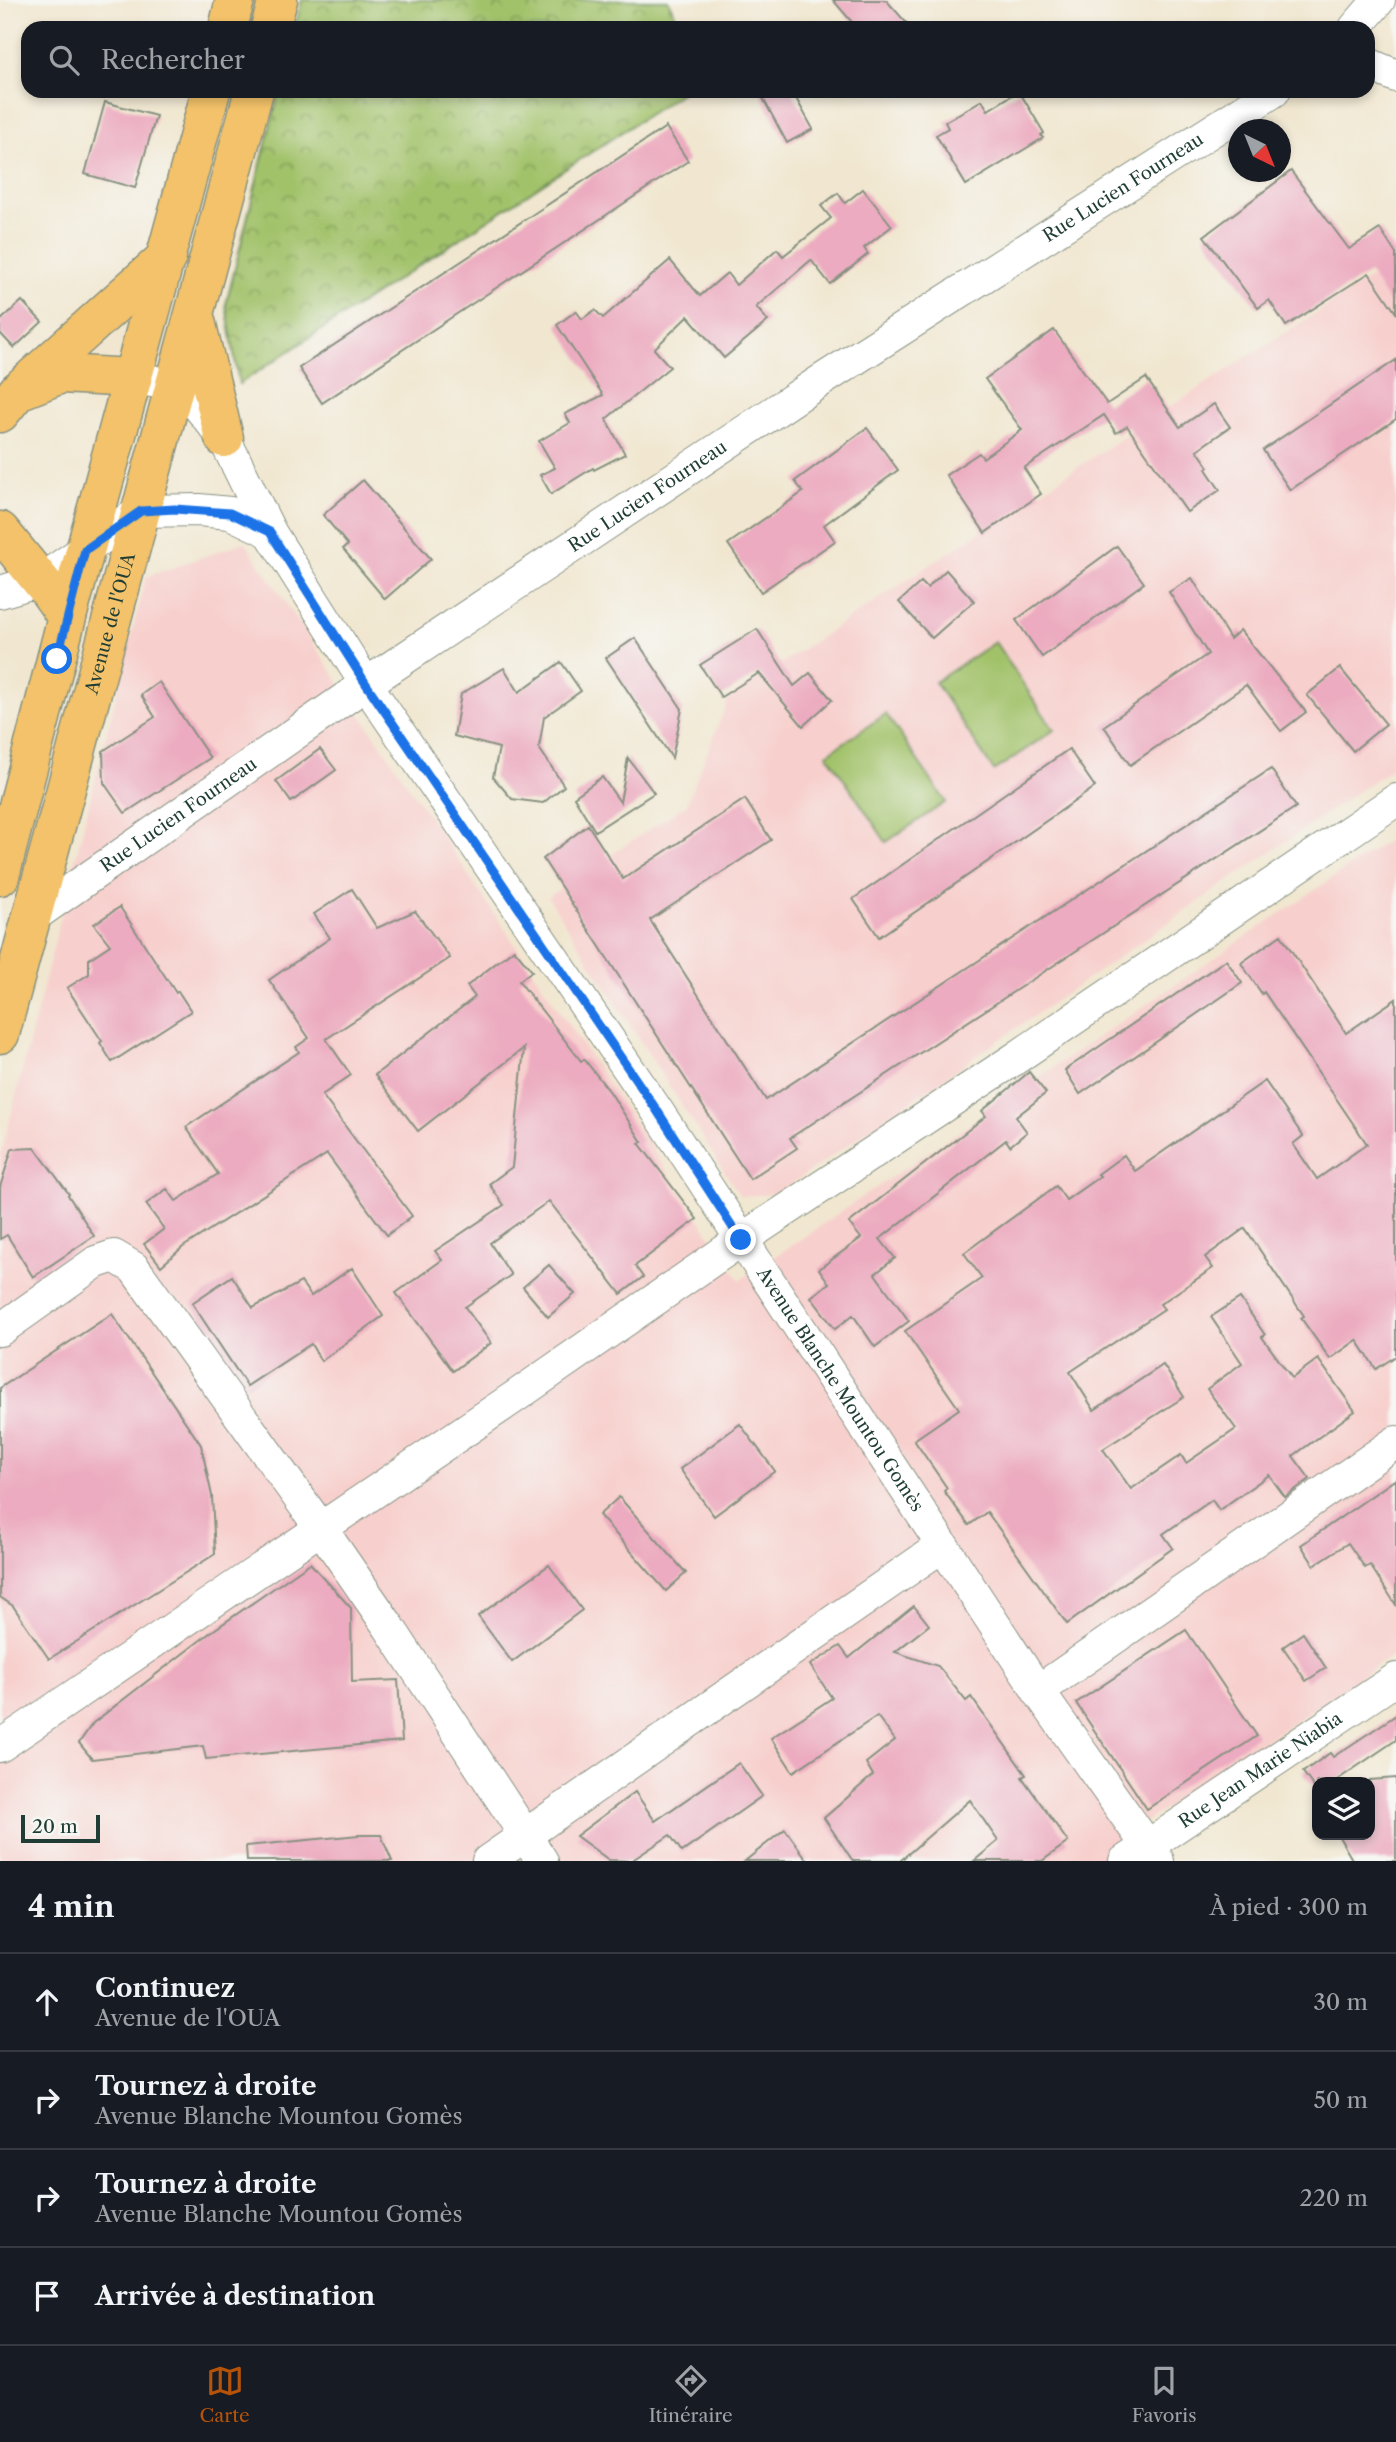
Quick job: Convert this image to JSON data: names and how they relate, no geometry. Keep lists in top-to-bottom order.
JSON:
{
  "streets": {
    "main road": ["Avenue de l'OUA"],
    "street": ["Rue Lucien Fourneau", "Avenue Blanche Mountou Gomès", "Rue Jean Marie Niabia"]
  },
  "crossings": [
    ["Rue Lucien Fourneau", "Avenue de l'OUA"],
    ["Rue Lucien Fourneau", "Avenue Blanche Mountou Gomès"],
    ["Avenue de l'OUA", "Avenue Blanche Mountou Gomès"],
    ["Avenue Blanche Mountou Gomès", "Rue Jean Marie Niabia"]
  ],
  "scale_bar": "20 m",
  "north": "bottom right",
  "page": {
    "search": "Rechercher",
    "scale": "20 m",
    "heading": ["4 min", "À pied · 300 m"],
    "list": [
      ["Continuez", "Avenue de l'OUA", "30 m"],
      ["Tournez à droite", "Avenue Blanche Mountou Gomès", "50 m"],
      ["Tournez à droite", "Avenue Blanche Mountou Gomès", "220 m"],
      "Arrivée à destination"
    ],
    "nav": ["Carte", "Itinéraire", "Favoris"]
  }
}
